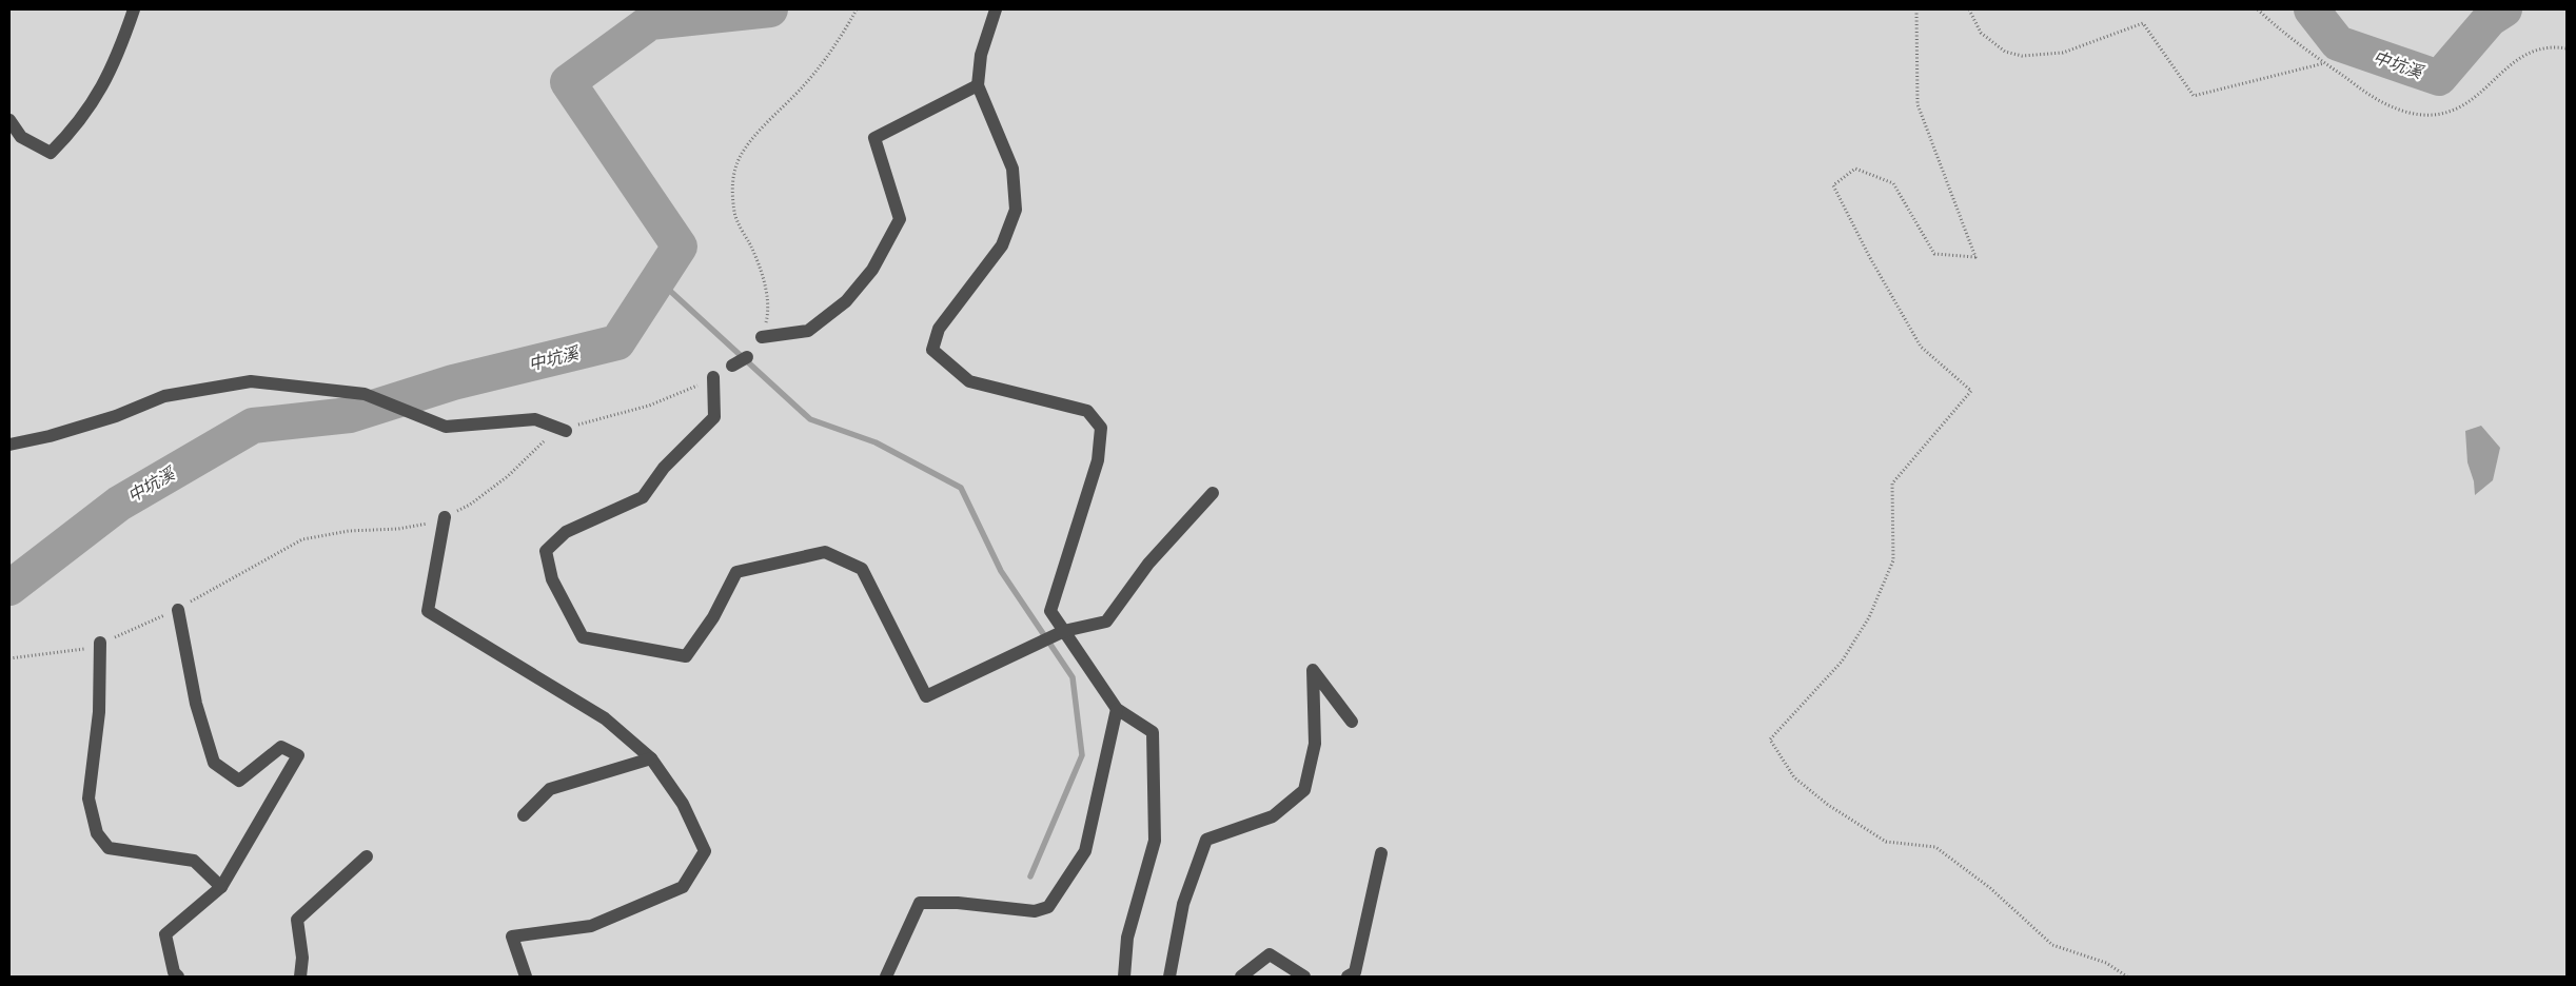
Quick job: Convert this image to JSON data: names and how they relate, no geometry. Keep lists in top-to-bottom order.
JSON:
{
  "water": ["中坑溪"]
}
